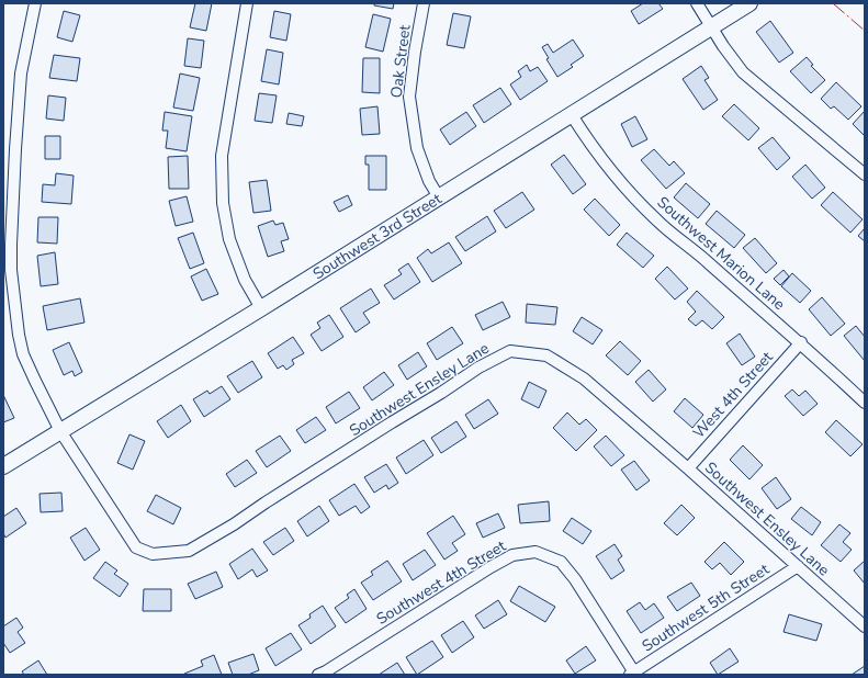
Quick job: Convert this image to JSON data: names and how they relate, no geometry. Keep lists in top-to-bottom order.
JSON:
{
  "streets": {
    "main road": ["Southwest 3rd Street"],
    "street": [
      "Oak Street",
      "Southwest Marion Lane",
      "Southwest Ensley Lane",
      "West 4th Street",
      "Southwest 4th Street",
      "Southwest 5th Street"
    ]
  },
  "crossings": [
    ["Oak Street", "Southwest 3rd Street"],
    ["Southwest 3rd Street", "Southwest Marion Lane"],
    ["Southwest 3rd Street", "Southwest Ensley Lane"],
    ["Southwest Marion Lane", "West 4th Street"],
    ["Southwest Ensley Lane", "West 4th Street"],
    ["Southwest Ensley Lane", "Southwest 5th Street"],
    ["Southwest 4th Street", "Southwest 5th Street"]
  ]
}
